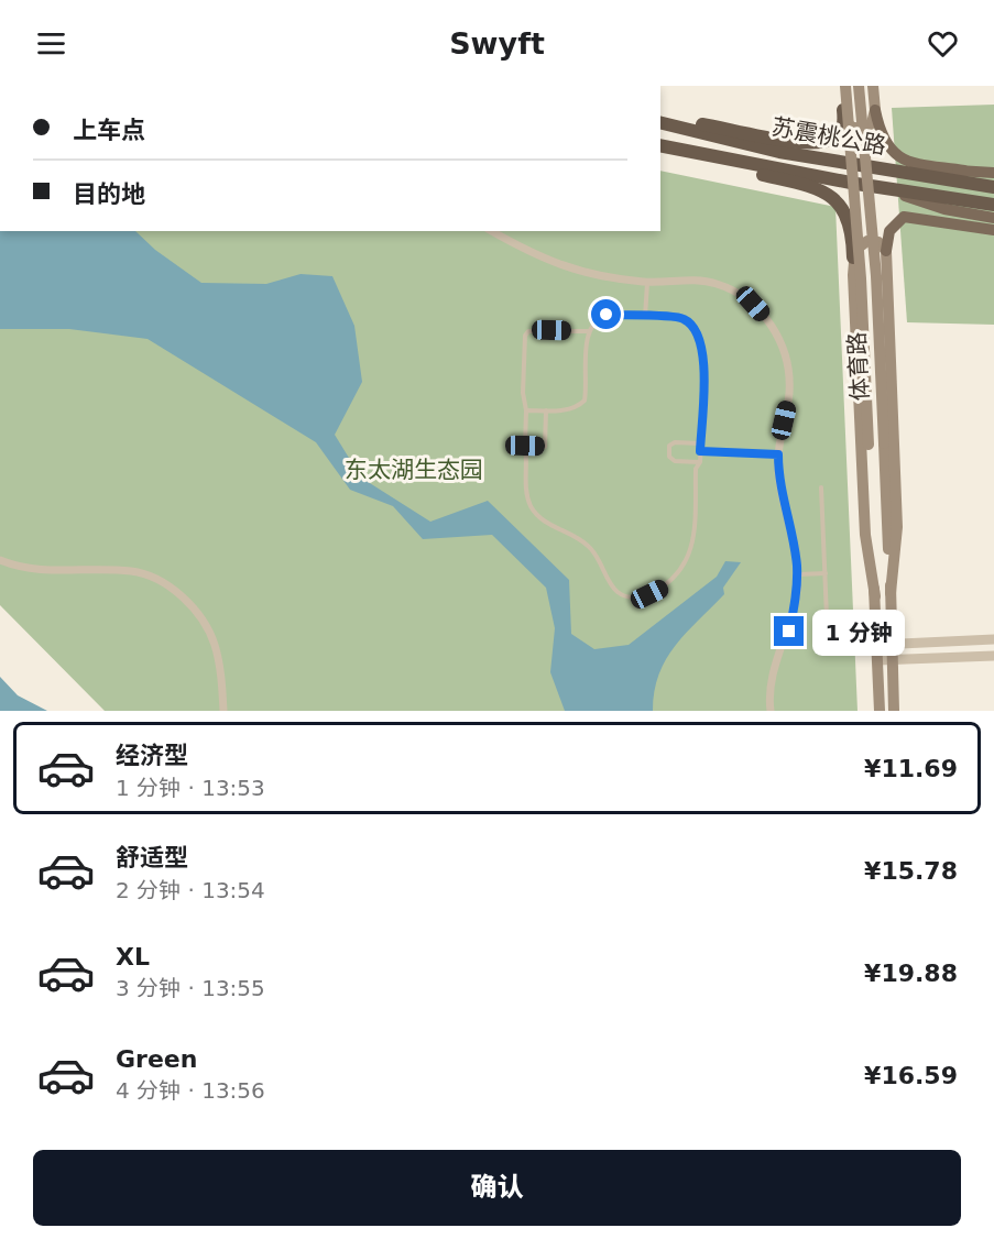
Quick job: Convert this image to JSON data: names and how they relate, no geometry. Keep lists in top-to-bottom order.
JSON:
{
  "streets": {
    "highway": ["苏震桃公路"],
    "main road": ["体育路"]
  },
  "parks": ["东太湖生态园"],
  "page": {
    "header": "Swyft",
    "banner": ["上车点", "目的地"],
    "bubble": "1 分钟",
    "list": [
      {
        "name": "经济型",
        "note": "1 分钟 · 13:53",
        "value": "¥11.69"
      },
      {
        "name": "舒适型",
        "note": "2 分钟 · 13:54",
        "value": "¥15.78"
      },
      {
        "name": "XL",
        "note": "3 分钟 · 13:55",
        "value": "¥19.88"
      },
      {
        "name": "Green",
        "note": "4 分钟 · 13:56",
        "value": "¥16.59"
      }
    ],
    "buttons": "确认"
  }
}
